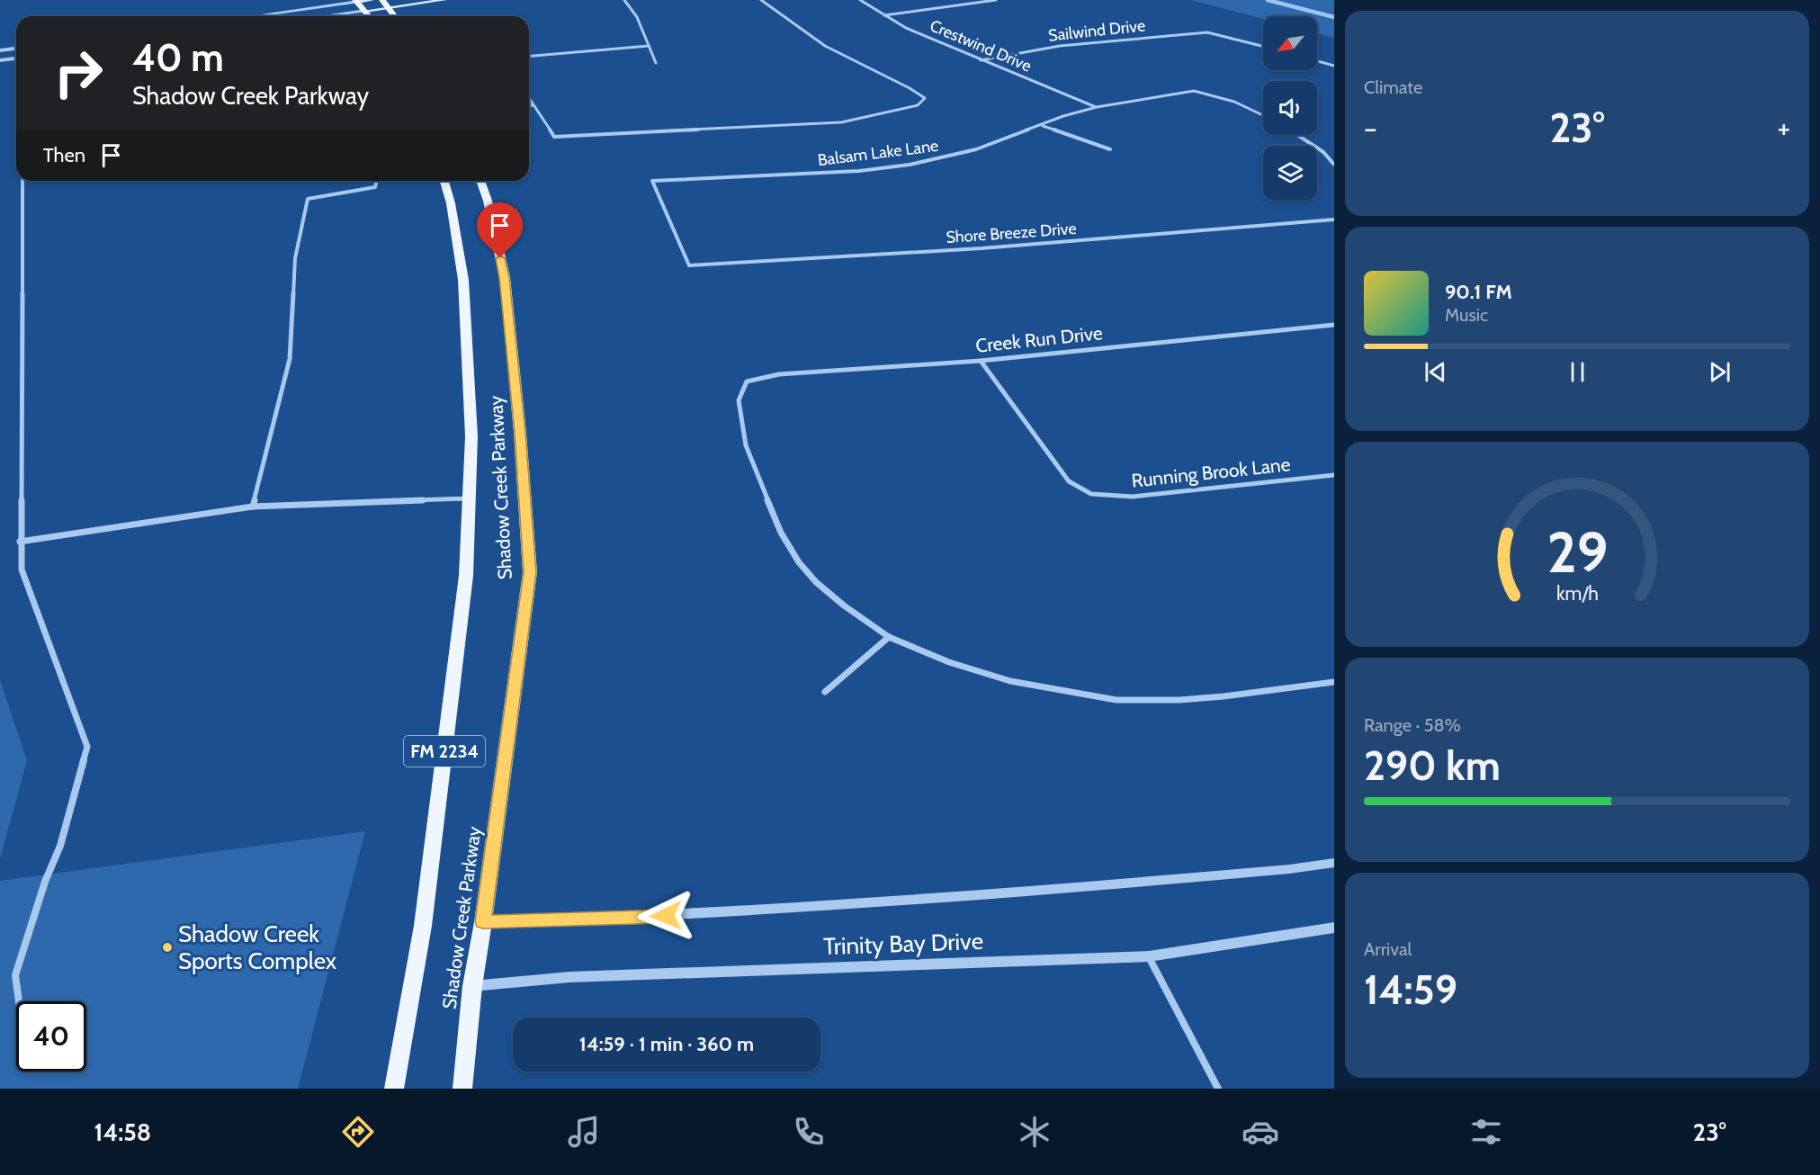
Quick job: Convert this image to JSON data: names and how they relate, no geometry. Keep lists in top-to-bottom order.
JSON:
{
  "streets": {
    "main road": ["Shadow Creek Parkway", "FM 2234"],
    "street": [
      "Sailwind Drive",
      "Crestwind Drive",
      "Balsam Lake Lane",
      "Shore Breeze Drive",
      "Creek Run Drive",
      "Running Brook Lane",
      "Trinity Bay Drive"
    ]
  },
  "crossings": [
    ["Sailwind Drive", "Crestwind Drive"],
    ["Crestwind Drive", "Balsam Lake Lane"],
    ["Balsam Lake Lane", "Shore Breeze Drive"],
    ["Creek Run Drive", "Running Brook Lane"],
    ["Shadow Creek Parkway", "Trinity Bay Drive"]
  ],
  "places": ["Shadow Creek Sports Complex"],
  "north": "bottom left",
  "page": {
    "tile": [
      "Climate",
      ["Range · 58%", "290 km"],
      ["Arrival", "14:59"]
    ],
    "turn": ["40 m", "Shadow Creek Parkway"],
    "heat": ["−", "23°", "+"],
    "then": "Then",
    "song": ["90.1 FM", "Music"],
    "limit": "40",
    "trip": "14:59 · 1 min · 360 m",
    "tabs": ["14:58", "23°"],
    "gauge": ["29", "km/h"]
  }
}
